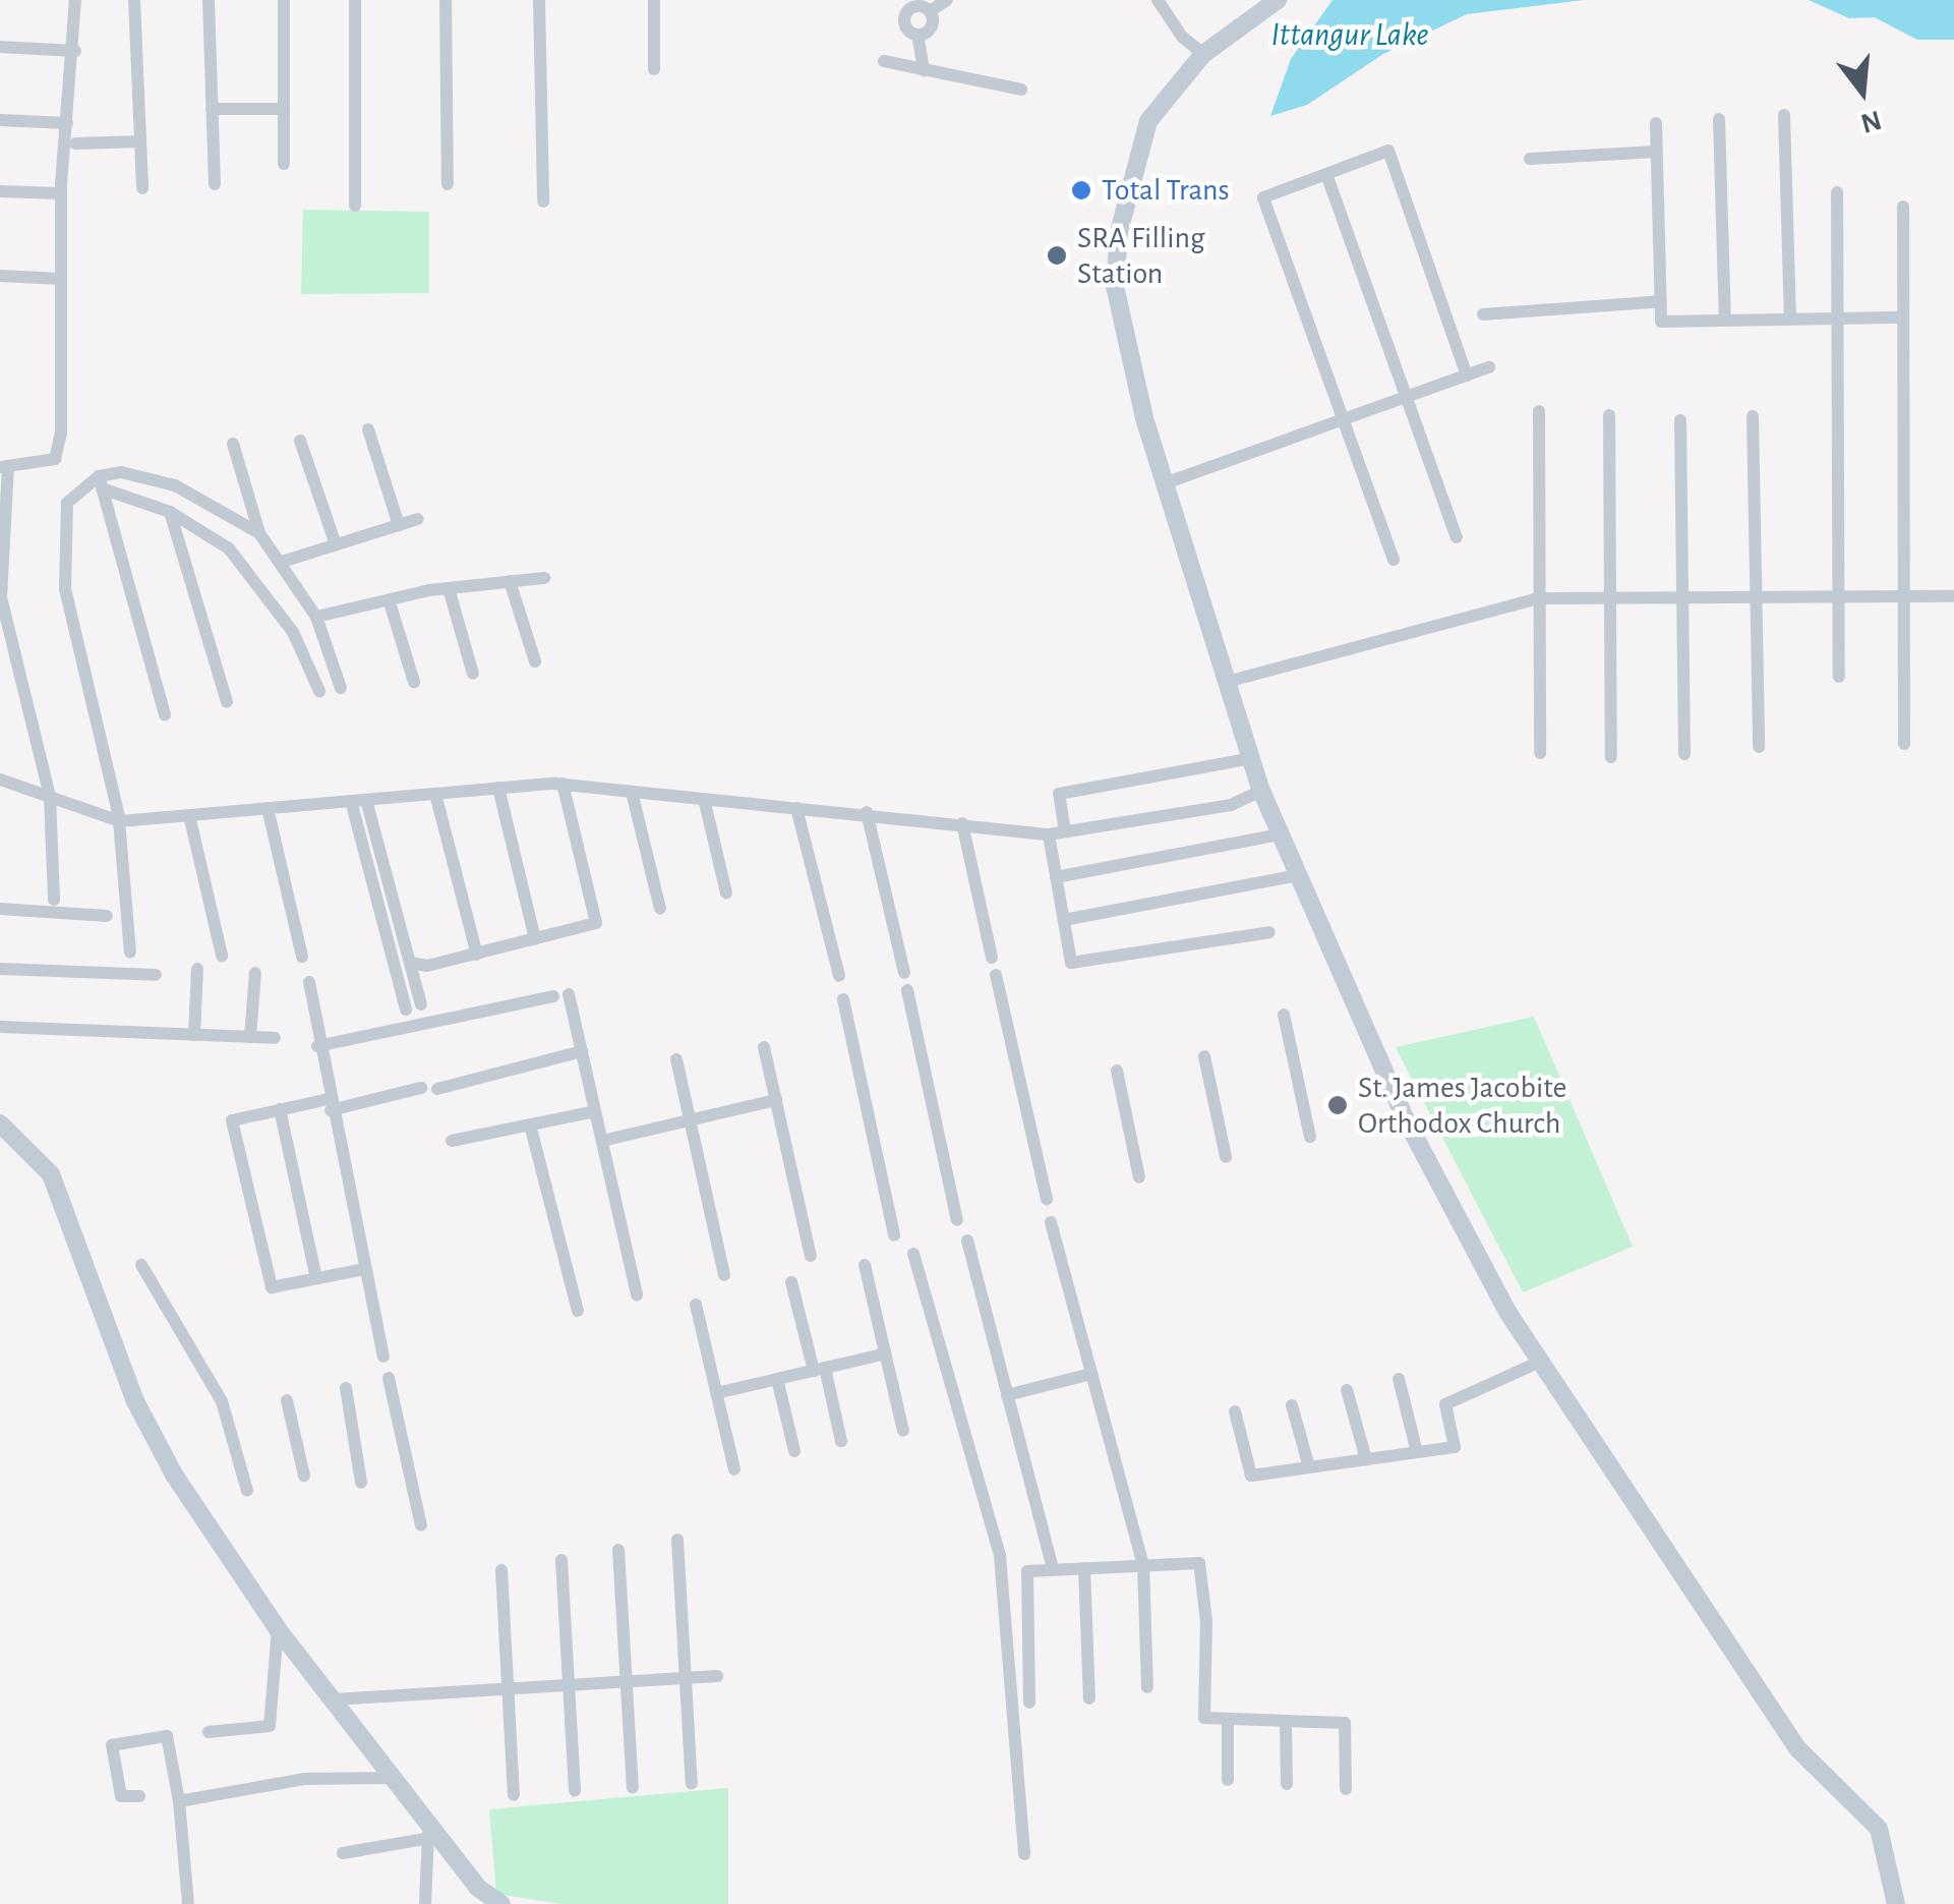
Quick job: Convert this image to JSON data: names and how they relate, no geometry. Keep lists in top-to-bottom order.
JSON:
{
  "water": ["Ittangur Lake"],
  "places": ["Total Trans", "SRA Filling Station", "St. James Jacobite Orthodox Church"],
  "north": "bottom"
}
